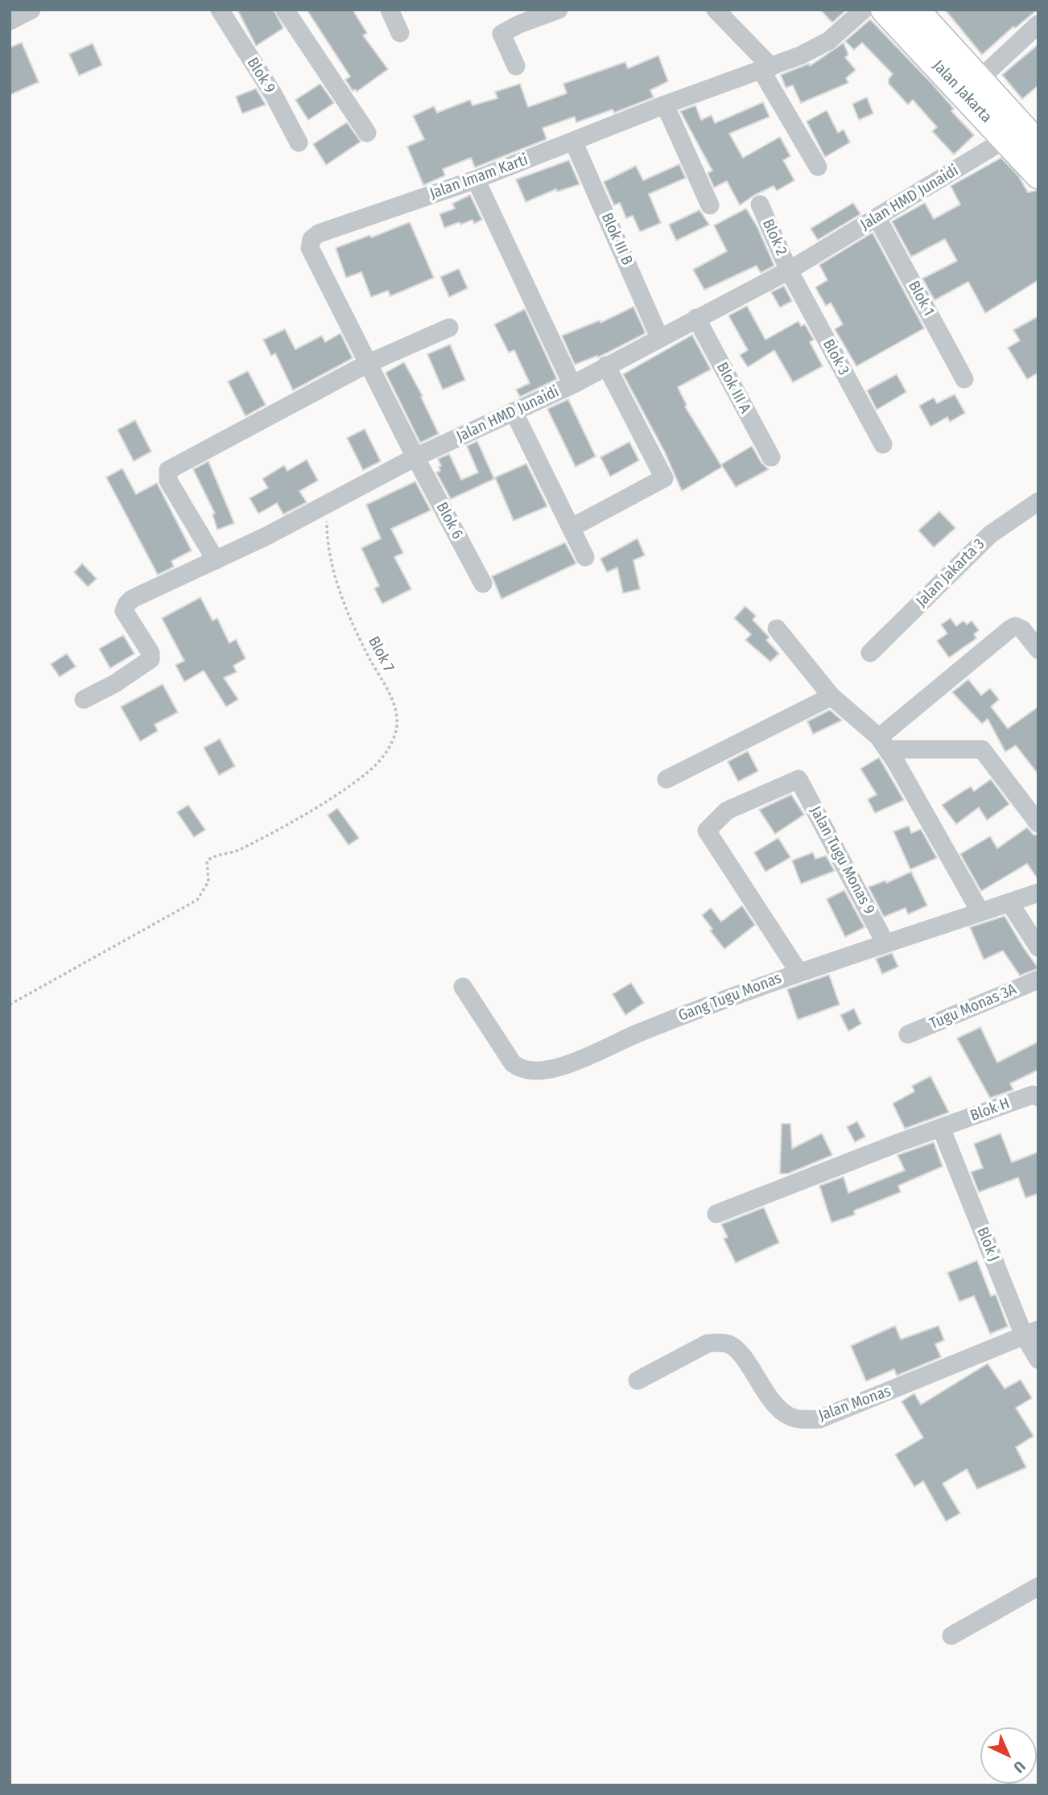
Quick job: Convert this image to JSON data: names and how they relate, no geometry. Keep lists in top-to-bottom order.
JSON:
{
  "streets": {
    "main road": ["Jalan Jakarta"],
    "street": [
      "Blok 9",
      "Jalan Imam Karti",
      "Jalan HMD Junaidi",
      "Blok 2",
      "Blok III B",
      "Blok 1",
      "Blok 3",
      "Blok III A",
      "Blok 6",
      "Jalan Jakarta 3",
      "Jalan Tugu Monas 9",
      "Gang Tugu Monas",
      "Tugu Monas 3A",
      "Blok H",
      "Blok J",
      "Jalan Monas"
    ],
    "path": ["Blok 7"]
  },
  "crossings": [
    ["Jalan Jakarta", "Jalan HMD Junaidi"],
    ["Jalan Imam Karti", "Jalan HMD Junaidi"],
    ["Jalan Imam Karti", "Blok III B"],
    ["Jalan Imam Karti", "Blok 6"],
    ["Jalan HMD Junaidi", "Blok 2"],
    ["Jalan HMD Junaidi", "Blok III B"],
    ["Jalan HMD Junaidi", "Blok 1"],
    ["Jalan HMD Junaidi", "Blok 3"],
    ["Jalan HMD Junaidi", "Blok III A"],
    ["Jalan HMD Junaidi", "Blok 6"],
    ["Jalan HMD Junaidi", "Blok 7"],
    ["Blok 2", "Blok 3"],
    ["Jalan Tugu Monas 9", "Gang Tugu Monas"],
    ["Blok H", "Blok J"],
    ["Blok J", "Jalan Monas"]
  ],
  "north": "bottom right"
}
